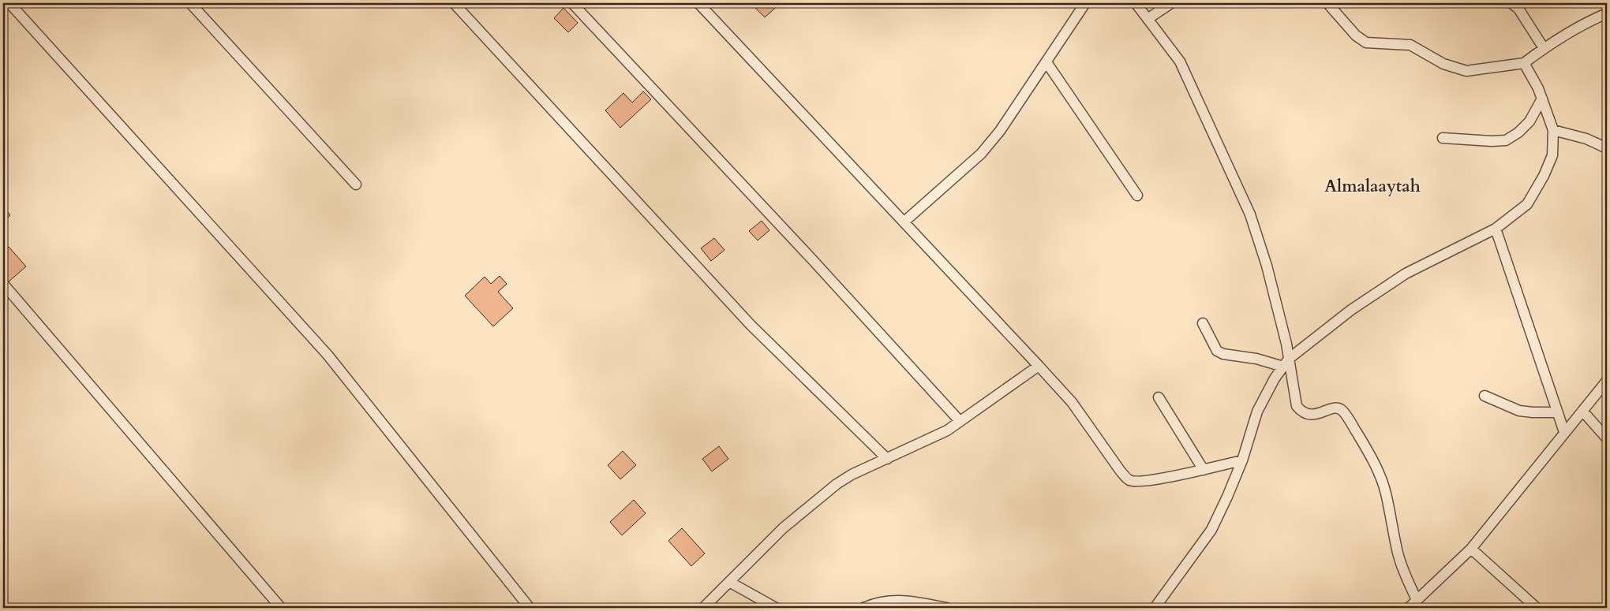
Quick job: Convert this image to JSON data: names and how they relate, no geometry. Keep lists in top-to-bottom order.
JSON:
{
  "districts": ["Almalaaytah"]
}
